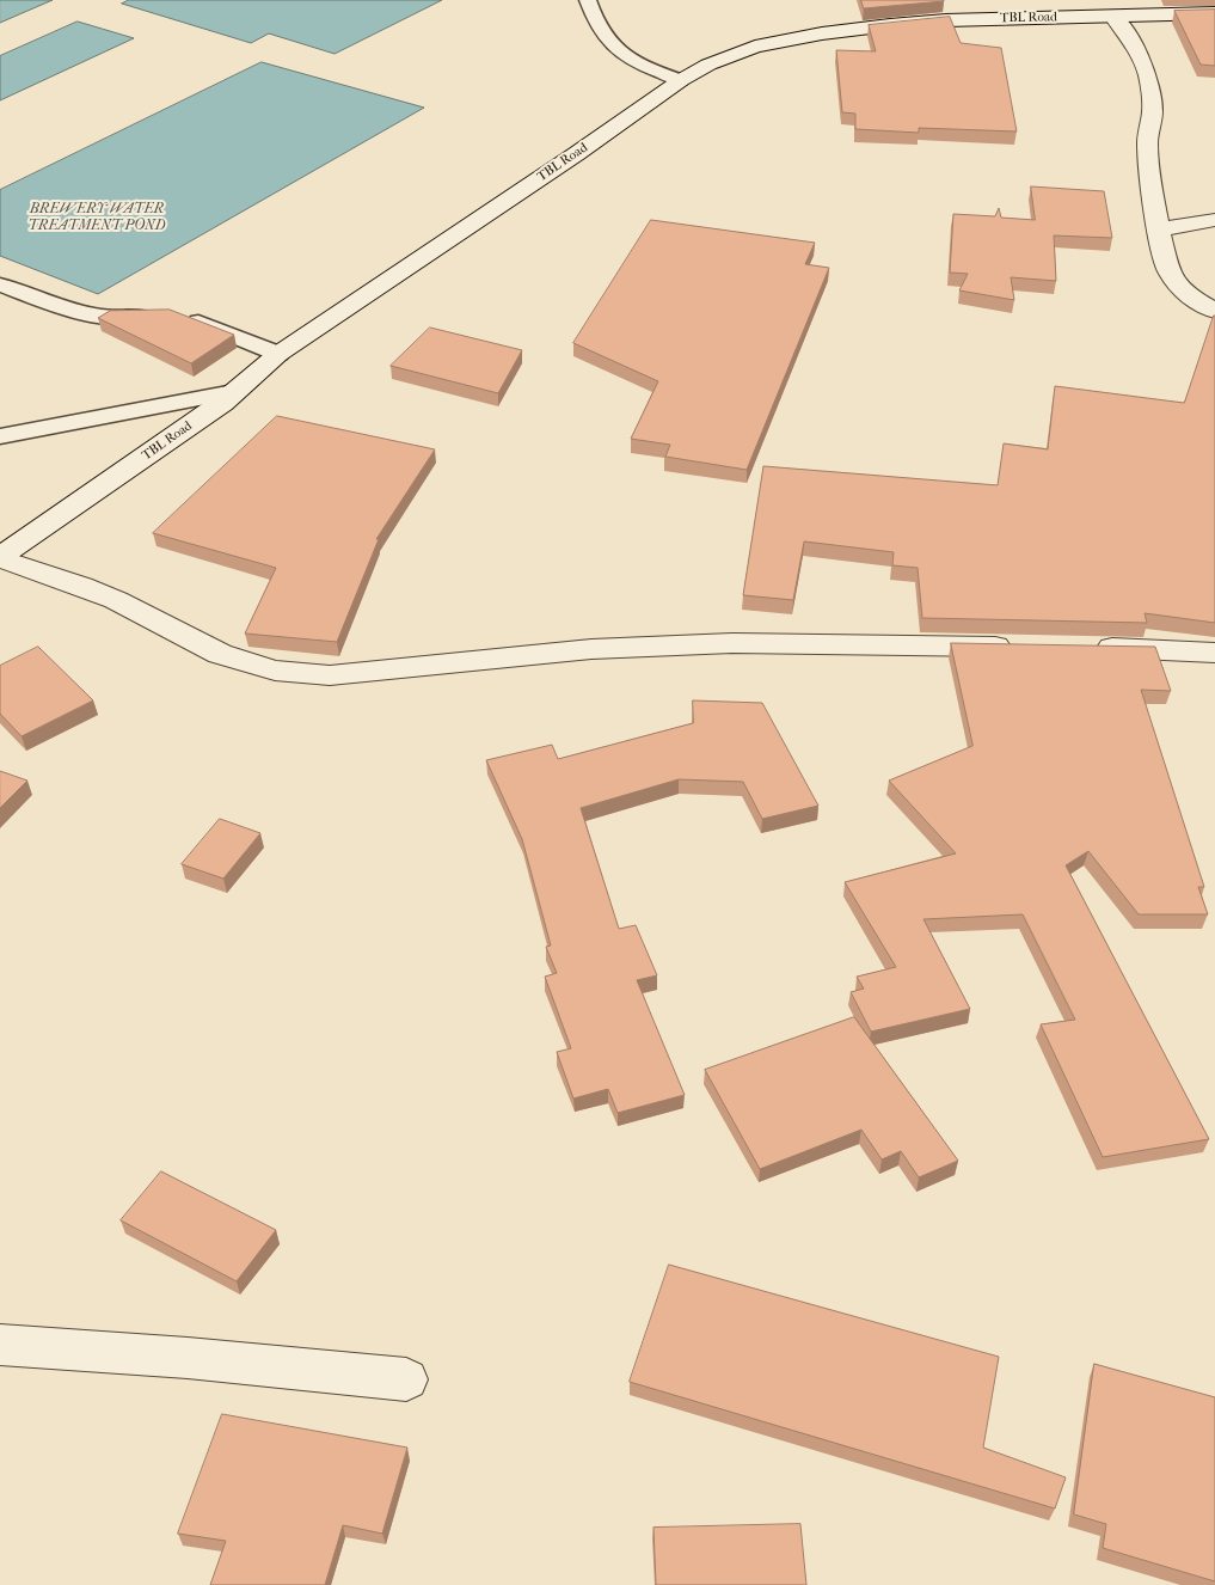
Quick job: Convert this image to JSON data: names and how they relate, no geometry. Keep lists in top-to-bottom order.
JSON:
{
  "streets": {
    "street": ["TBL Road"]
  },
  "water": ["BREWERY WATER TREATMENT POND"]
}
